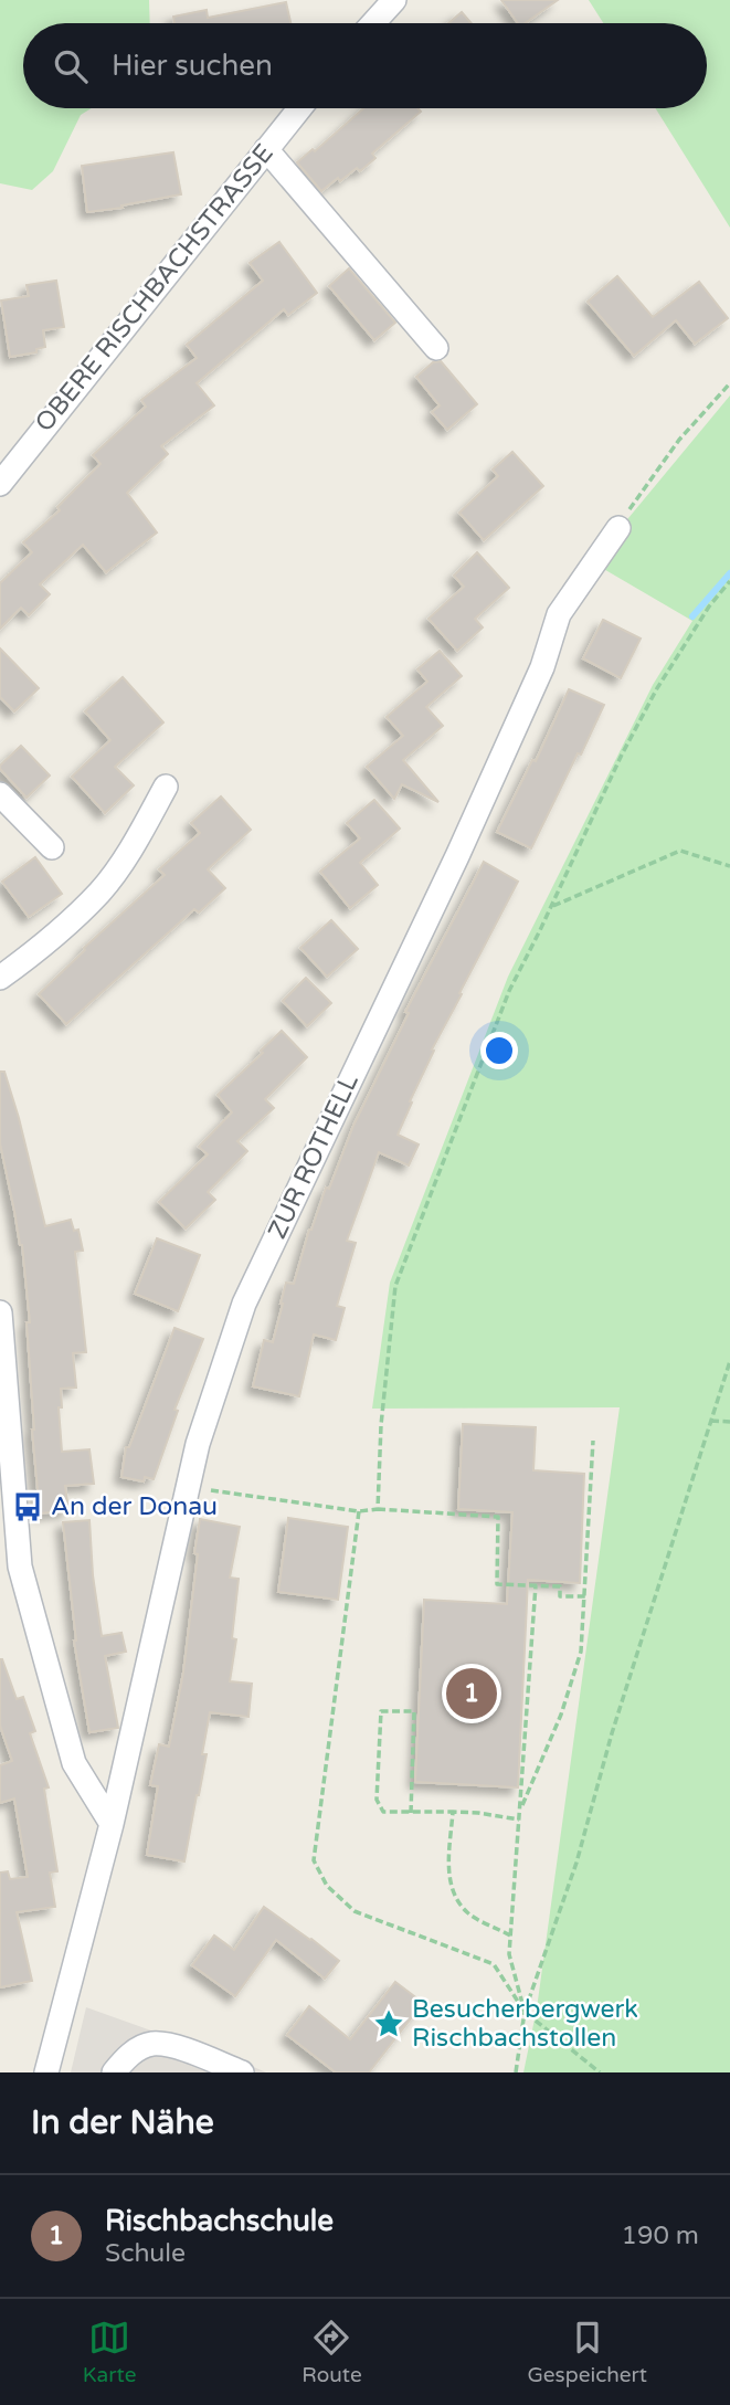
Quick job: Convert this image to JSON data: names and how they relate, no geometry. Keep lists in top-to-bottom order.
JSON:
{
  "streets": {
    "street": ["OBERE RISCHBACHSTRASSE", "ZUR ROTHELL"]
  },
  "places": {
    "bus stop": ["An der Donau"],
    "place": ["Besucherbergwerk Rischbachstollen"]
  },
  "page": {
    "search": "Hier suchen",
    "pins": "1",
    "heading": "In der Nähe",
    "list": [
      {
        "mark": "1",
        "name": "Rischbachschule",
        "note": "Schule",
        "value": "190 m"
      }
    ],
    "nav": ["Karte", "Route", "Gespeichert"]
  }
}
